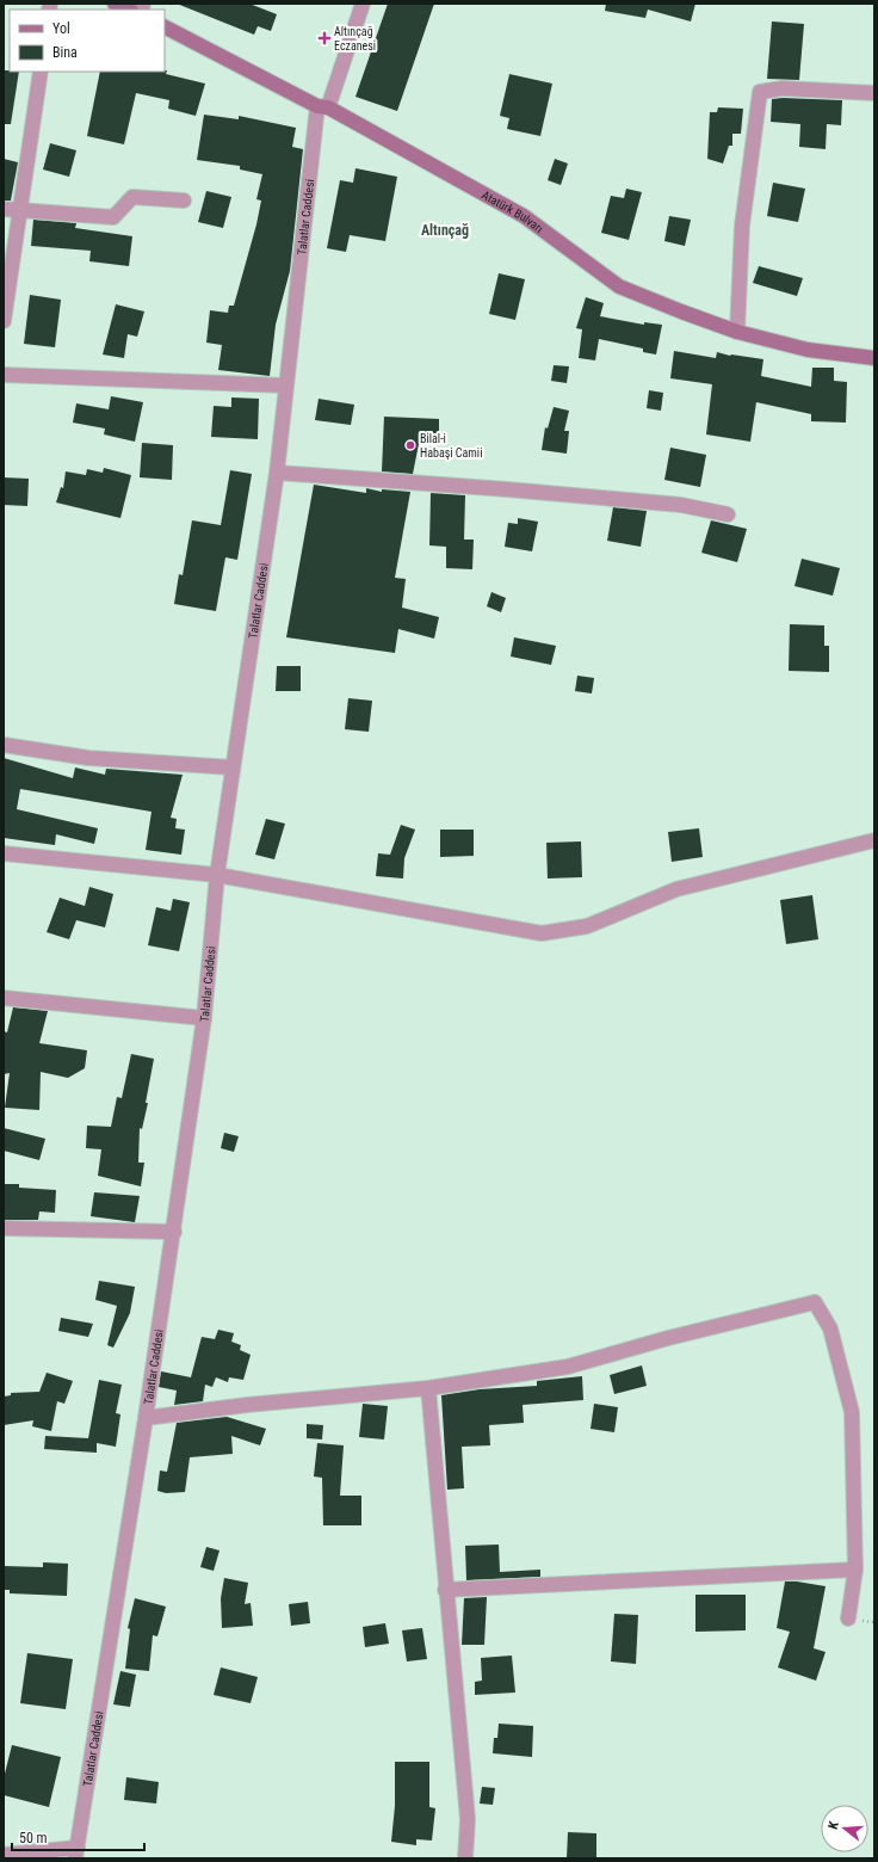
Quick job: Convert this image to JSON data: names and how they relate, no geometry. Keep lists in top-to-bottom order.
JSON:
{
  "streets": {
    "main road": ["Atatürk Bulvarı"],
    "street": ["Talatlar Caddesi"]
  },
  "crossings": [
    ["Atatürk Bulvarı", "Talatlar Caddesi"]
  ],
  "districts": ["Altınçağ"],
  "places": {
    "health": ["Altınçağ Eczanesi"],
    "other": ["Bilal-i Habaşi Camii"]
  },
  "legend": ["Yol", "Bina"],
  "scale_bar": "50 m",
  "north": "left"
}
